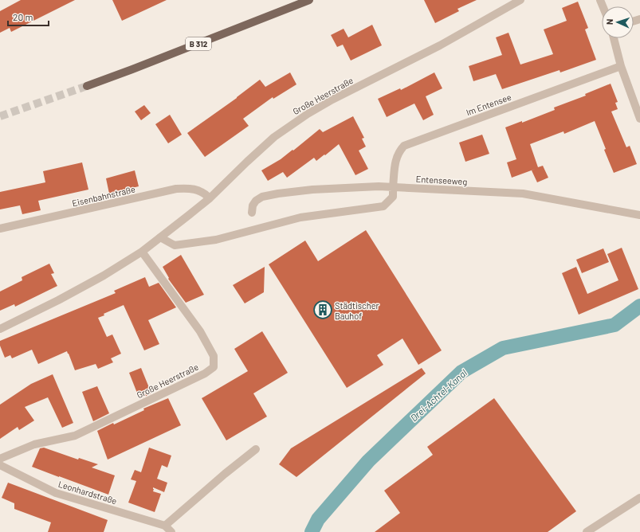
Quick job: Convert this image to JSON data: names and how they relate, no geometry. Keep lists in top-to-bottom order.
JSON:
{
  "streets": {
    "main road": ["B 312"],
    "street": [
      "Große Heerstraße",
      "Im Entensee",
      "Entenseeweg",
      "Eisenbahnstraße",
      "Leonhardstraße"
    ]
  },
  "crossings": [
    ["Große Heerstraße", "Im Entensee"],
    ["Große Heerstraße", "Eisenbahnstraße"],
    ["Im Entensee", "Entenseeweg"]
  ],
  "water": ["Drei-Achtel-Kanal"],
  "places": {
    "building": ["Städtischer Bauhof"]
  },
  "scale_bar": "20 m",
  "north": "left"
}
